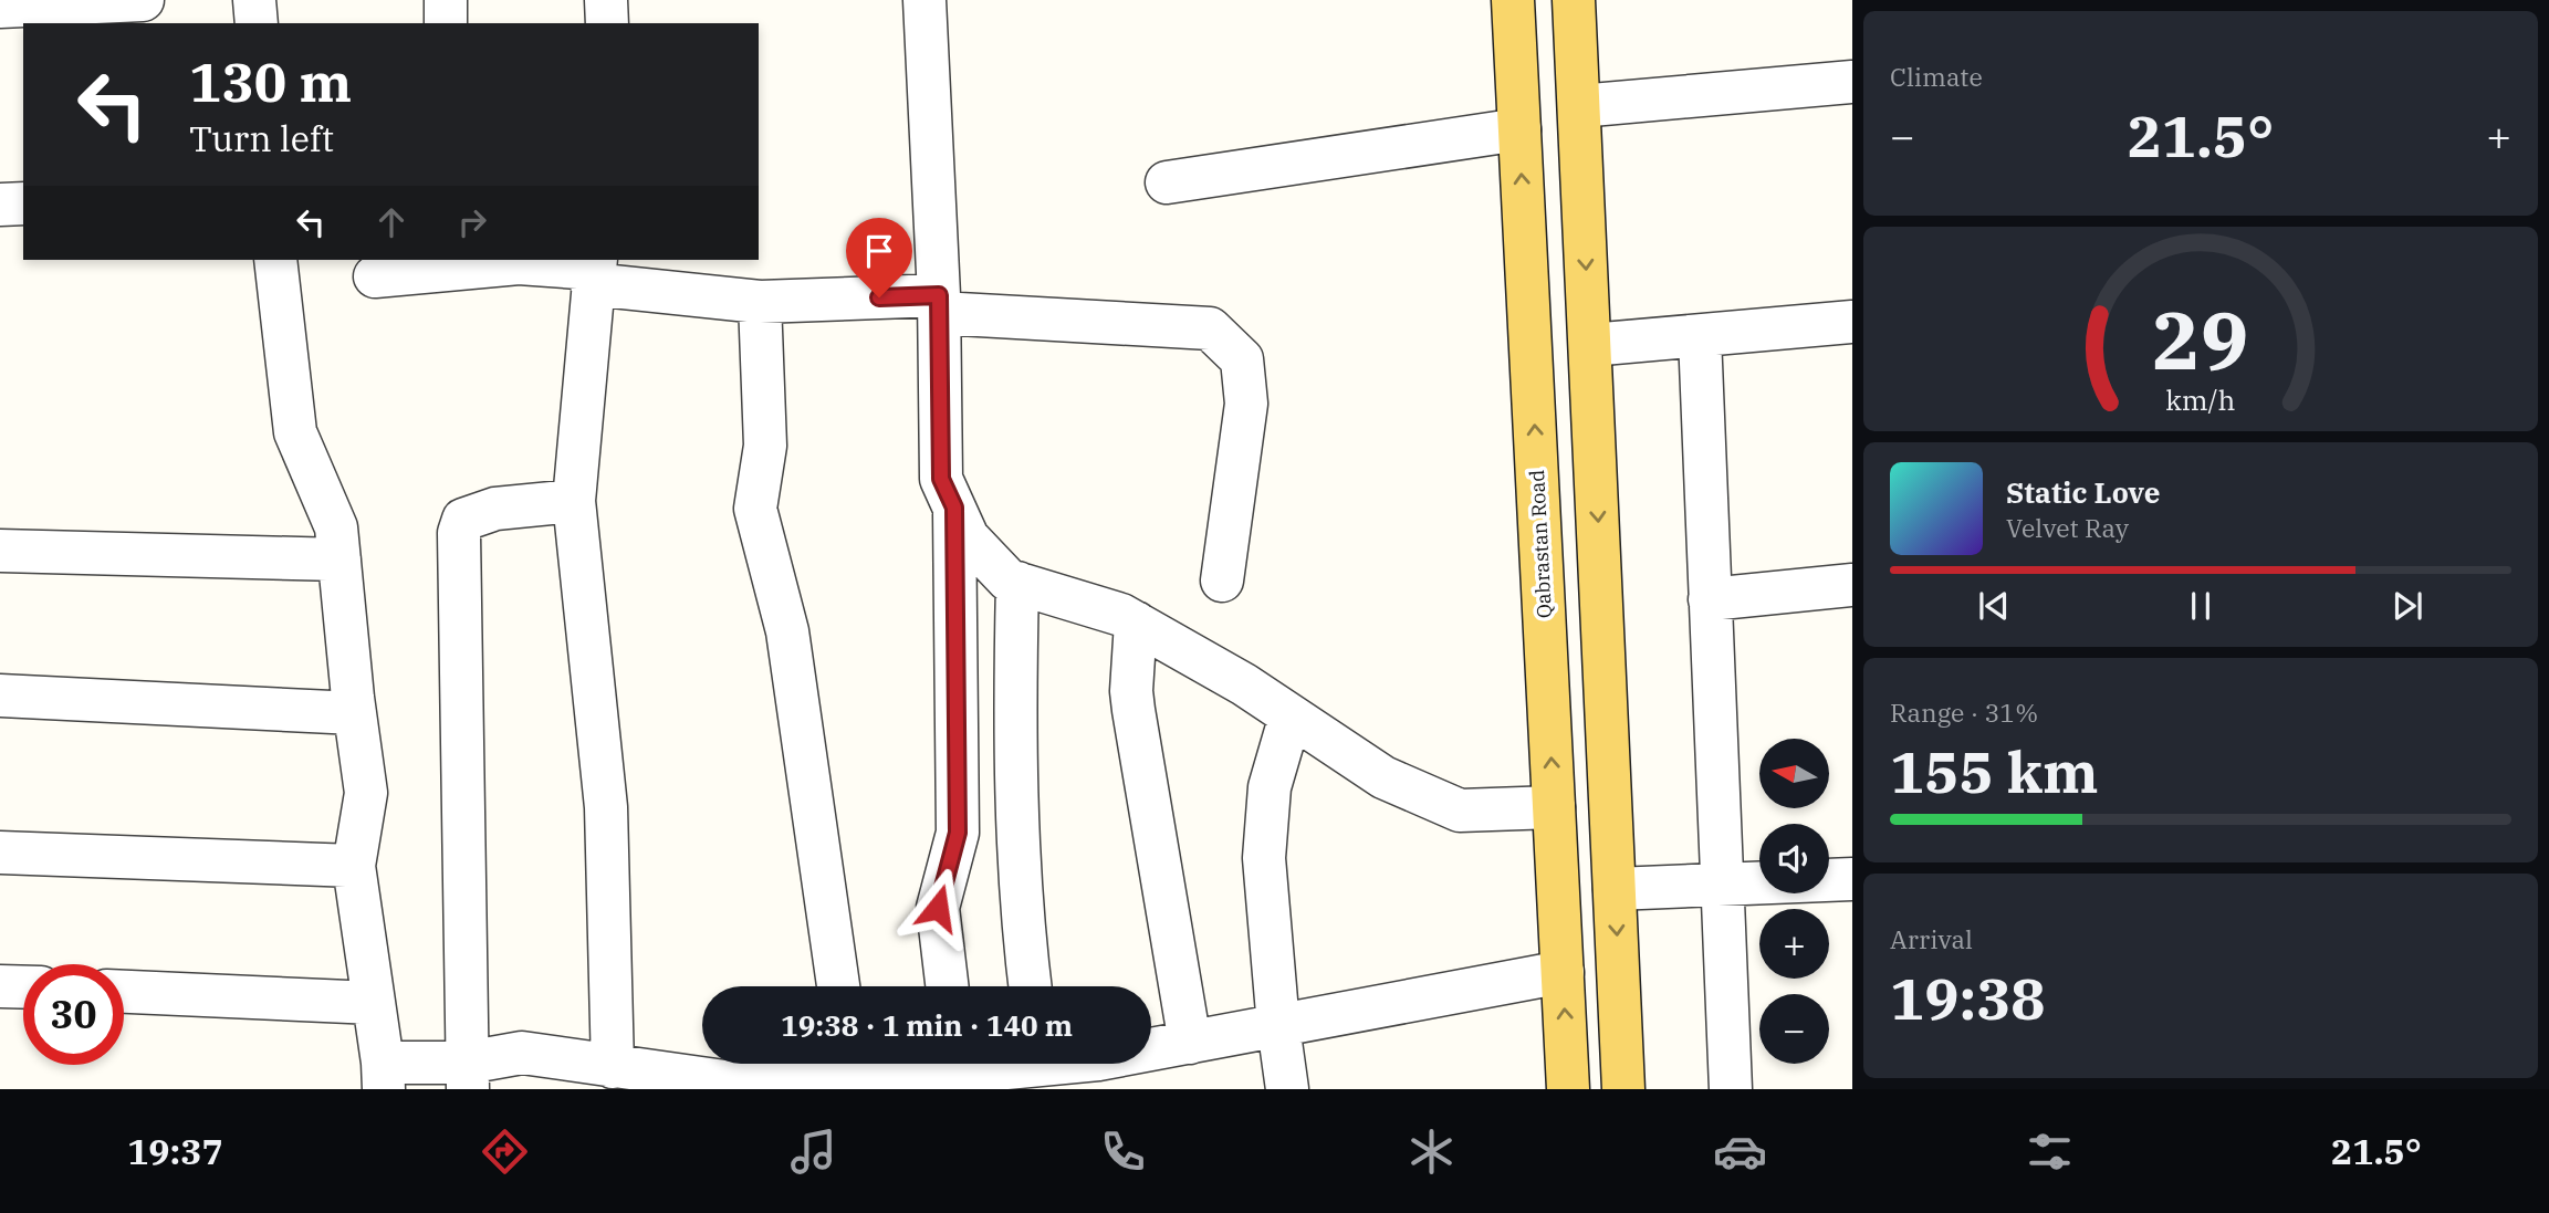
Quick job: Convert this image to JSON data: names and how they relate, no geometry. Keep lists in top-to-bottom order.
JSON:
{
  "streets": {
    "main road": ["Qabrastan Road"]
  },
  "north": "left",
  "page": {
    "tile": [
      "Climate",
      ["Range · 31%", "155 km"],
      ["Arrival", "19:38"]
    ],
    "turn": ["130 m", "Turn left"],
    "heat": ["−", "21.5°", "+"],
    "song": ["Static Love", "Velvet Ray"],
    "map_buttons": ["+", "−"],
    "limit": "30",
    "trip": "19:38 · 1 min · 140 m",
    "tabs": ["19:37", "21.5°"],
    "gauge": ["29", "km/h"]
  }
}
